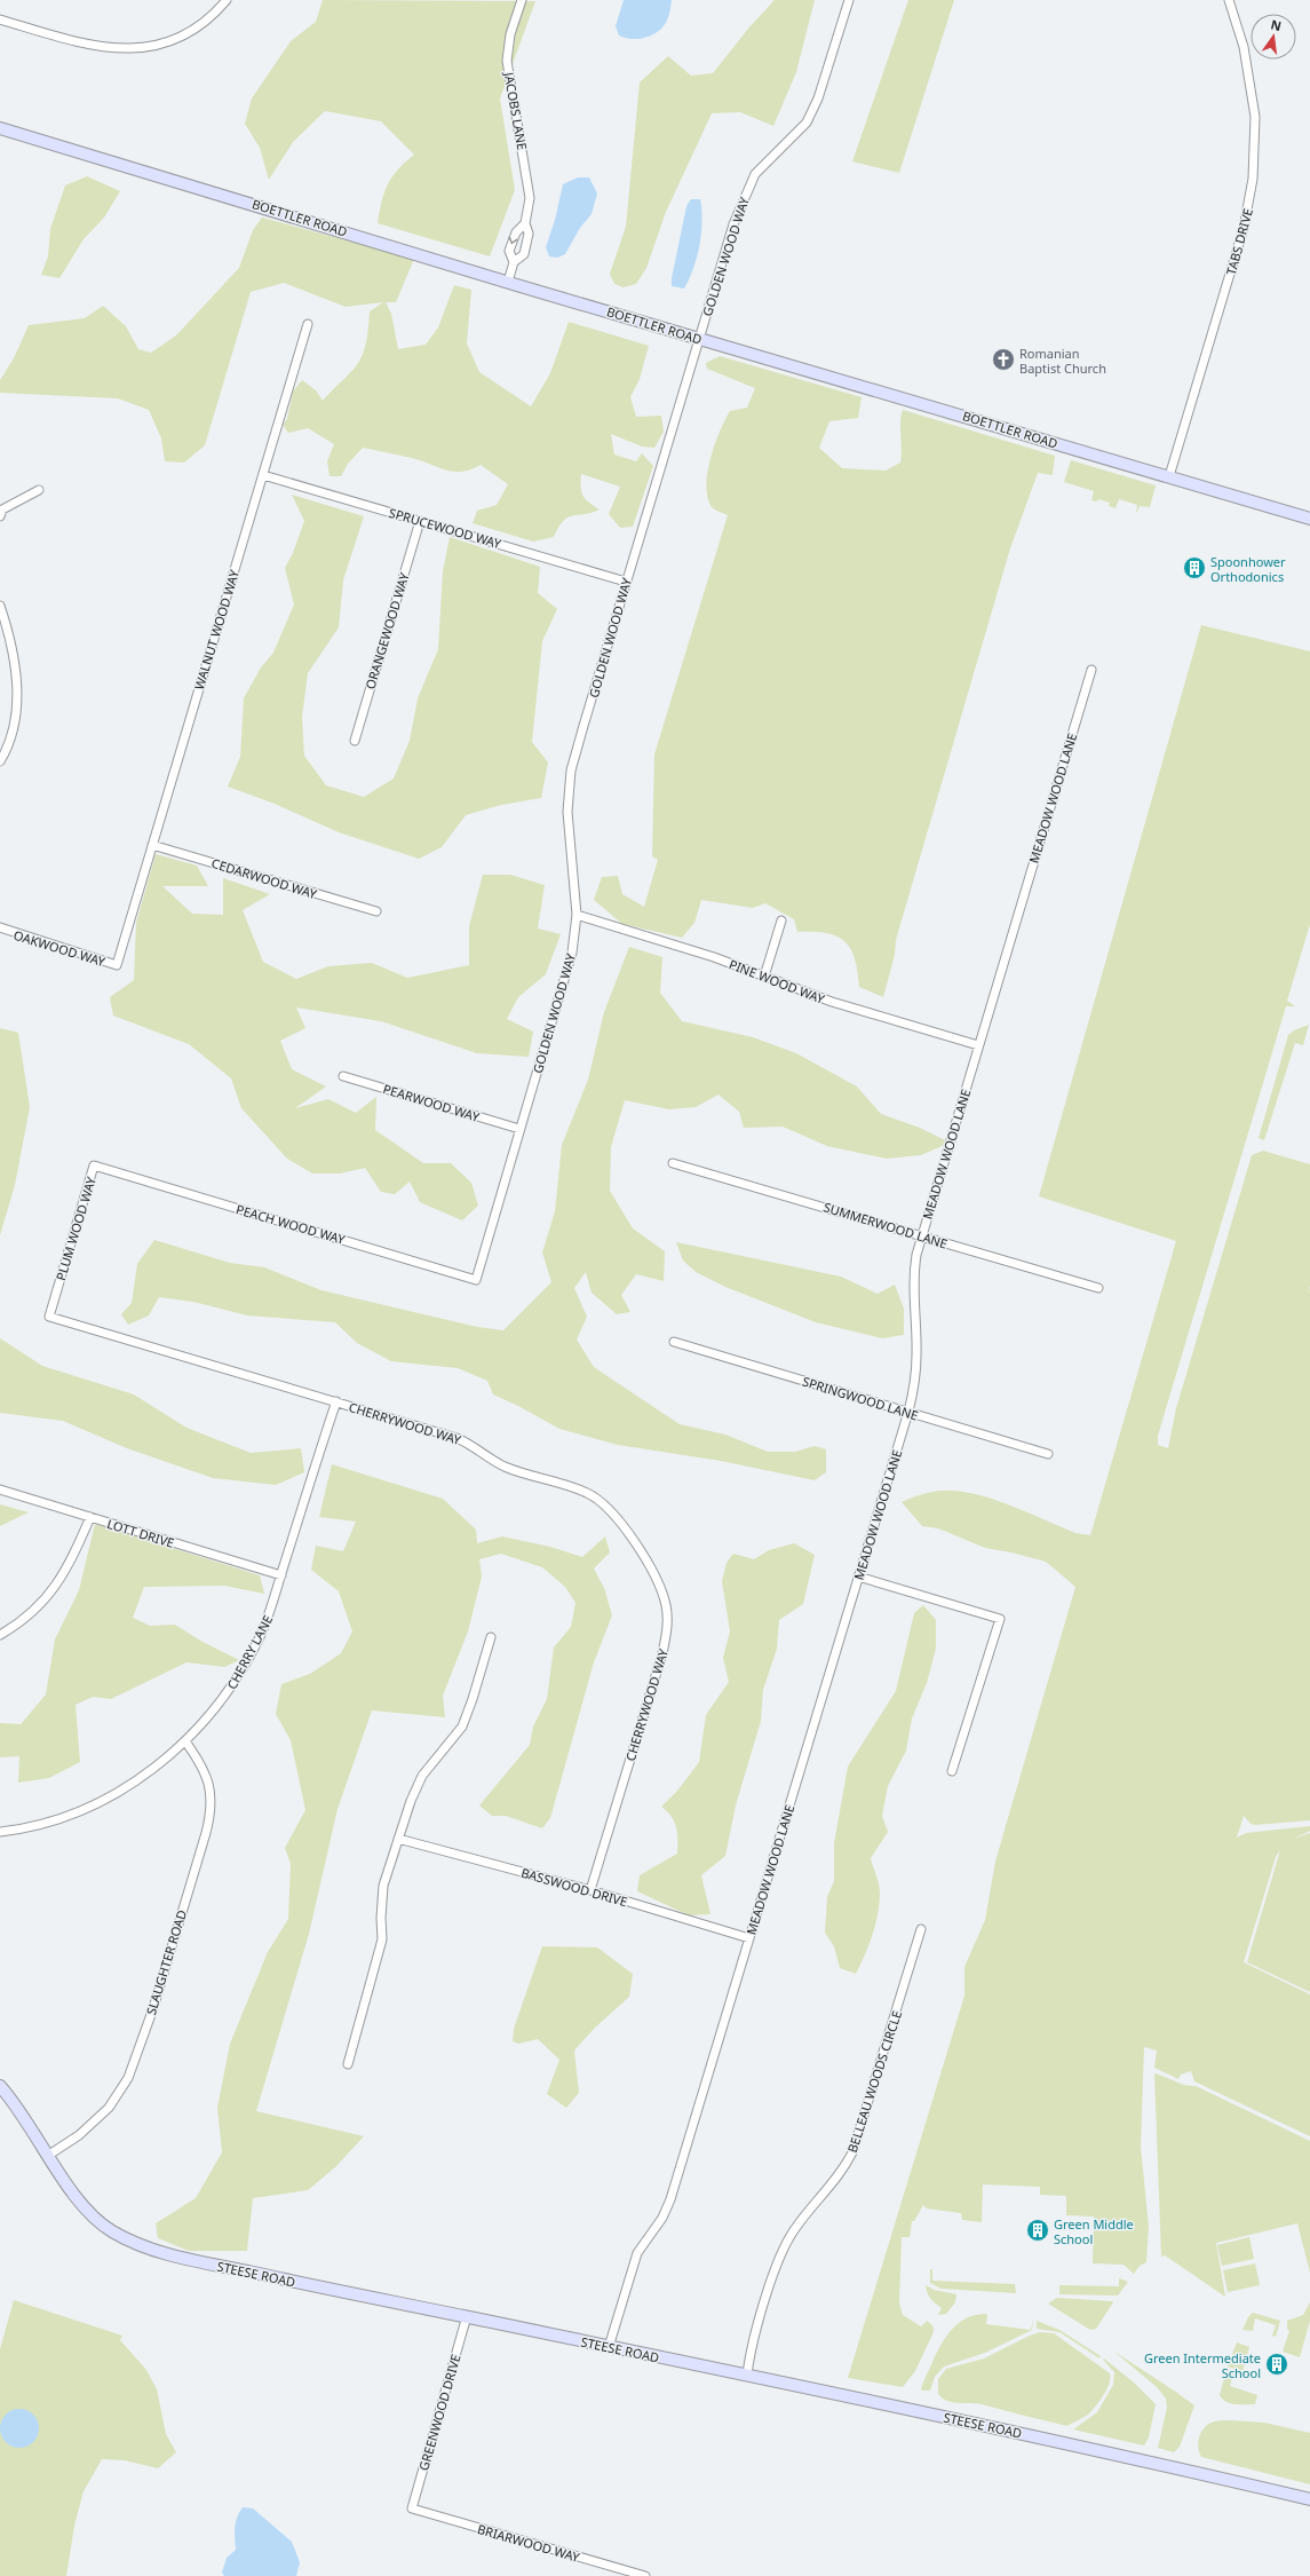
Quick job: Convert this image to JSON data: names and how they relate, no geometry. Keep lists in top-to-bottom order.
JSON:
{
  "streets": {
    "street": [
      "JACOBS LANE",
      "BOETTLER ROAD",
      "TABS DRIVE",
      "GOLDEN WOOD WAY",
      "SPRUCEWOOD WAY",
      "WALNUT WOOD WAY",
      "ORANGEWOOD WAY",
      "MEADOW WOOD LANE",
      "CEDARWOOD WAY",
      "OAKWOOD WAY",
      "PINE WOOD WAY",
      "PEARWOOD WAY",
      "PEACH WOOD WAY",
      "SUMMERWOOD LANE",
      "PLUM WOOD WAY",
      "SPRINGWOOD LANE",
      "CHERRYWOOD WAY",
      "LOTT DRIVE",
      "CHERRY LANE",
      "BASSWOOD DRIVE",
      "SLAUGHTER ROAD",
      "BELLEAU WOODS CIRCLE",
      "STEESE ROAD",
      "GREENWOOD DRIVE",
      "BRIARWOOD WAY"
    ]
  },
  "crossings": [
    ["JACOBS LANE", "BOETTLER ROAD"],
    ["BOETTLER ROAD", "TABS DRIVE"],
    ["BOETTLER ROAD", "GOLDEN WOOD WAY"],
    ["GOLDEN WOOD WAY", "SPRUCEWOOD WAY"],
    ["GOLDEN WOOD WAY", "PINE WOOD WAY"],
    ["GOLDEN WOOD WAY", "PEARWOOD WAY"],
    ["GOLDEN WOOD WAY", "PEACH WOOD WAY"],
    ["SPRUCEWOOD WAY", "WALNUT WOOD WAY"],
    ["SPRUCEWOOD WAY", "ORANGEWOOD WAY"],
    ["WALNUT WOOD WAY", "CEDARWOOD WAY"],
    ["WALNUT WOOD WAY", "OAKWOOD WAY"],
    ["MEADOW WOOD LANE", "PINE WOOD WAY"],
    ["MEADOW WOOD LANE", "SUMMERWOOD LANE"],
    ["MEADOW WOOD LANE", "SPRINGWOOD LANE"],
    ["MEADOW WOOD LANE", "BASSWOOD DRIVE"],
    ["MEADOW WOOD LANE", "STEESE ROAD"],
    ["PEACH WOOD WAY", "PLUM WOOD WAY"],
    ["PLUM WOOD WAY", "CHERRYWOOD WAY"],
    ["CHERRYWOOD WAY", "CHERRY LANE"],
    ["CHERRYWOOD WAY", "BASSWOOD DRIVE"],
    ["LOTT DRIVE", "CHERRY LANE"],
    ["CHERRY LANE", "SLAUGHTER ROAD"],
    ["SLAUGHTER ROAD", "STEESE ROAD"],
    ["BELLEAU WOODS CIRCLE", "STEESE ROAD"],
    ["STEESE ROAD", "GREENWOOD DRIVE"],
    ["GREENWOOD DRIVE", "BRIARWOOD WAY"]
  ],
  "places": {
    "church": ["Romanian Baptist Church"],
    "building": ["Spoonhower Orthodonics", "Green Middle School", "Green Intermediate School"]
  },
  "north": "top"
}
